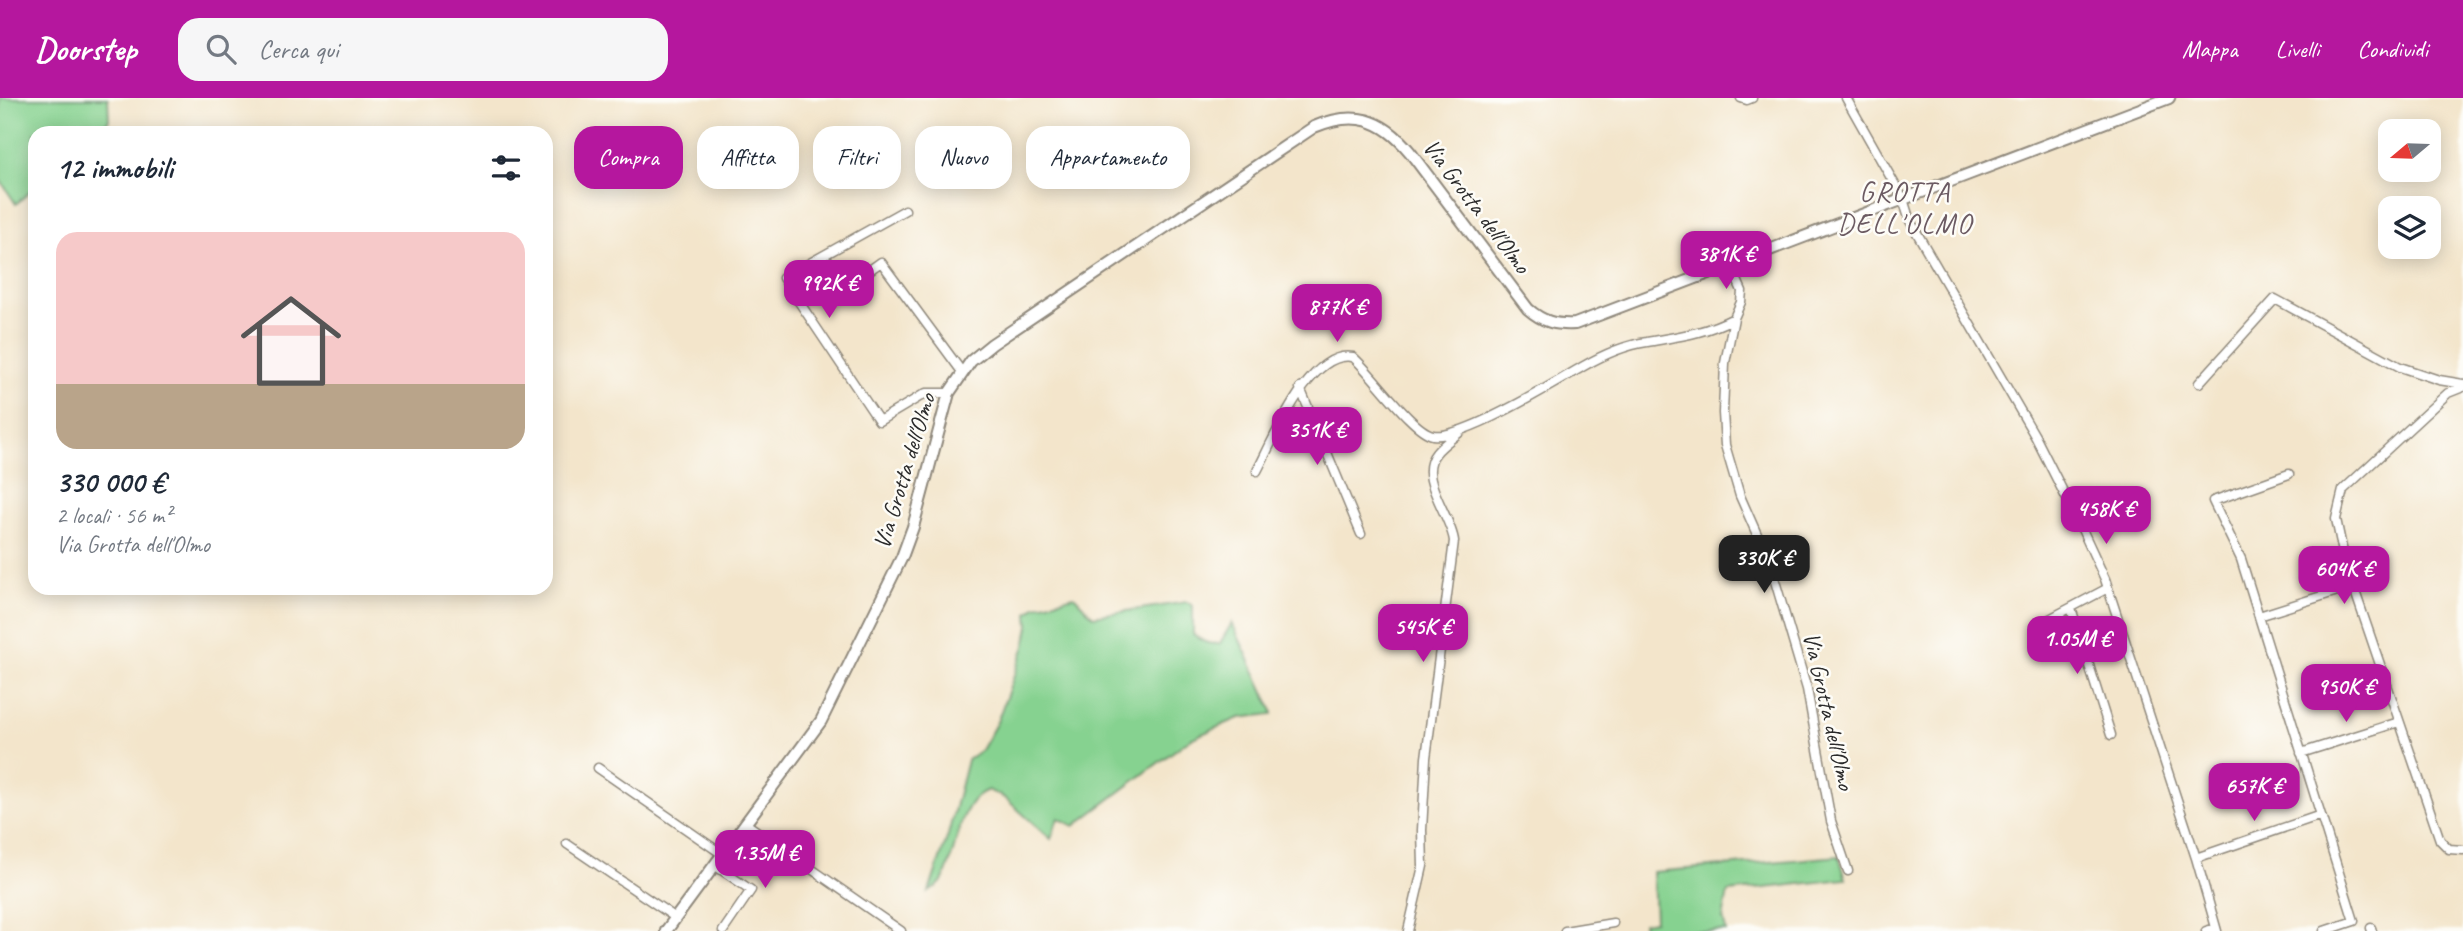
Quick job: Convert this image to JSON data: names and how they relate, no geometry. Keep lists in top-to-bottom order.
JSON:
{
  "streets": {
    "street": ["Via Grotta dell'Olmo"]
  },
  "districts": ["GROTTA DELL'OLMO"],
  "north": "left",
  "page": {
    "header": "Doorstep",
    "search": "Cerca qui",
    "nav": ["Mappa", "Livelli", "Condividi"],
    "chip": [
      "Compra",
      "Affitta",
      "Filtri",
      "Nuovo",
      "Appartamento"
    ],
    "heading": "12 immobili",
    "list": [
      {
        "name": "330 000 €",
        "note": "2 locali · 56 m² · Via Grotta dell'Olmo"
      }
    ],
    "price": [
      "381K €",
      "992K €",
      "877K €",
      "351K €",
      "458K €",
      "330K €",
      "604K €",
      "545K €",
      "1.05M €",
      "950K €",
      "657K €",
      "1.35M €"
    ]
  }
}
